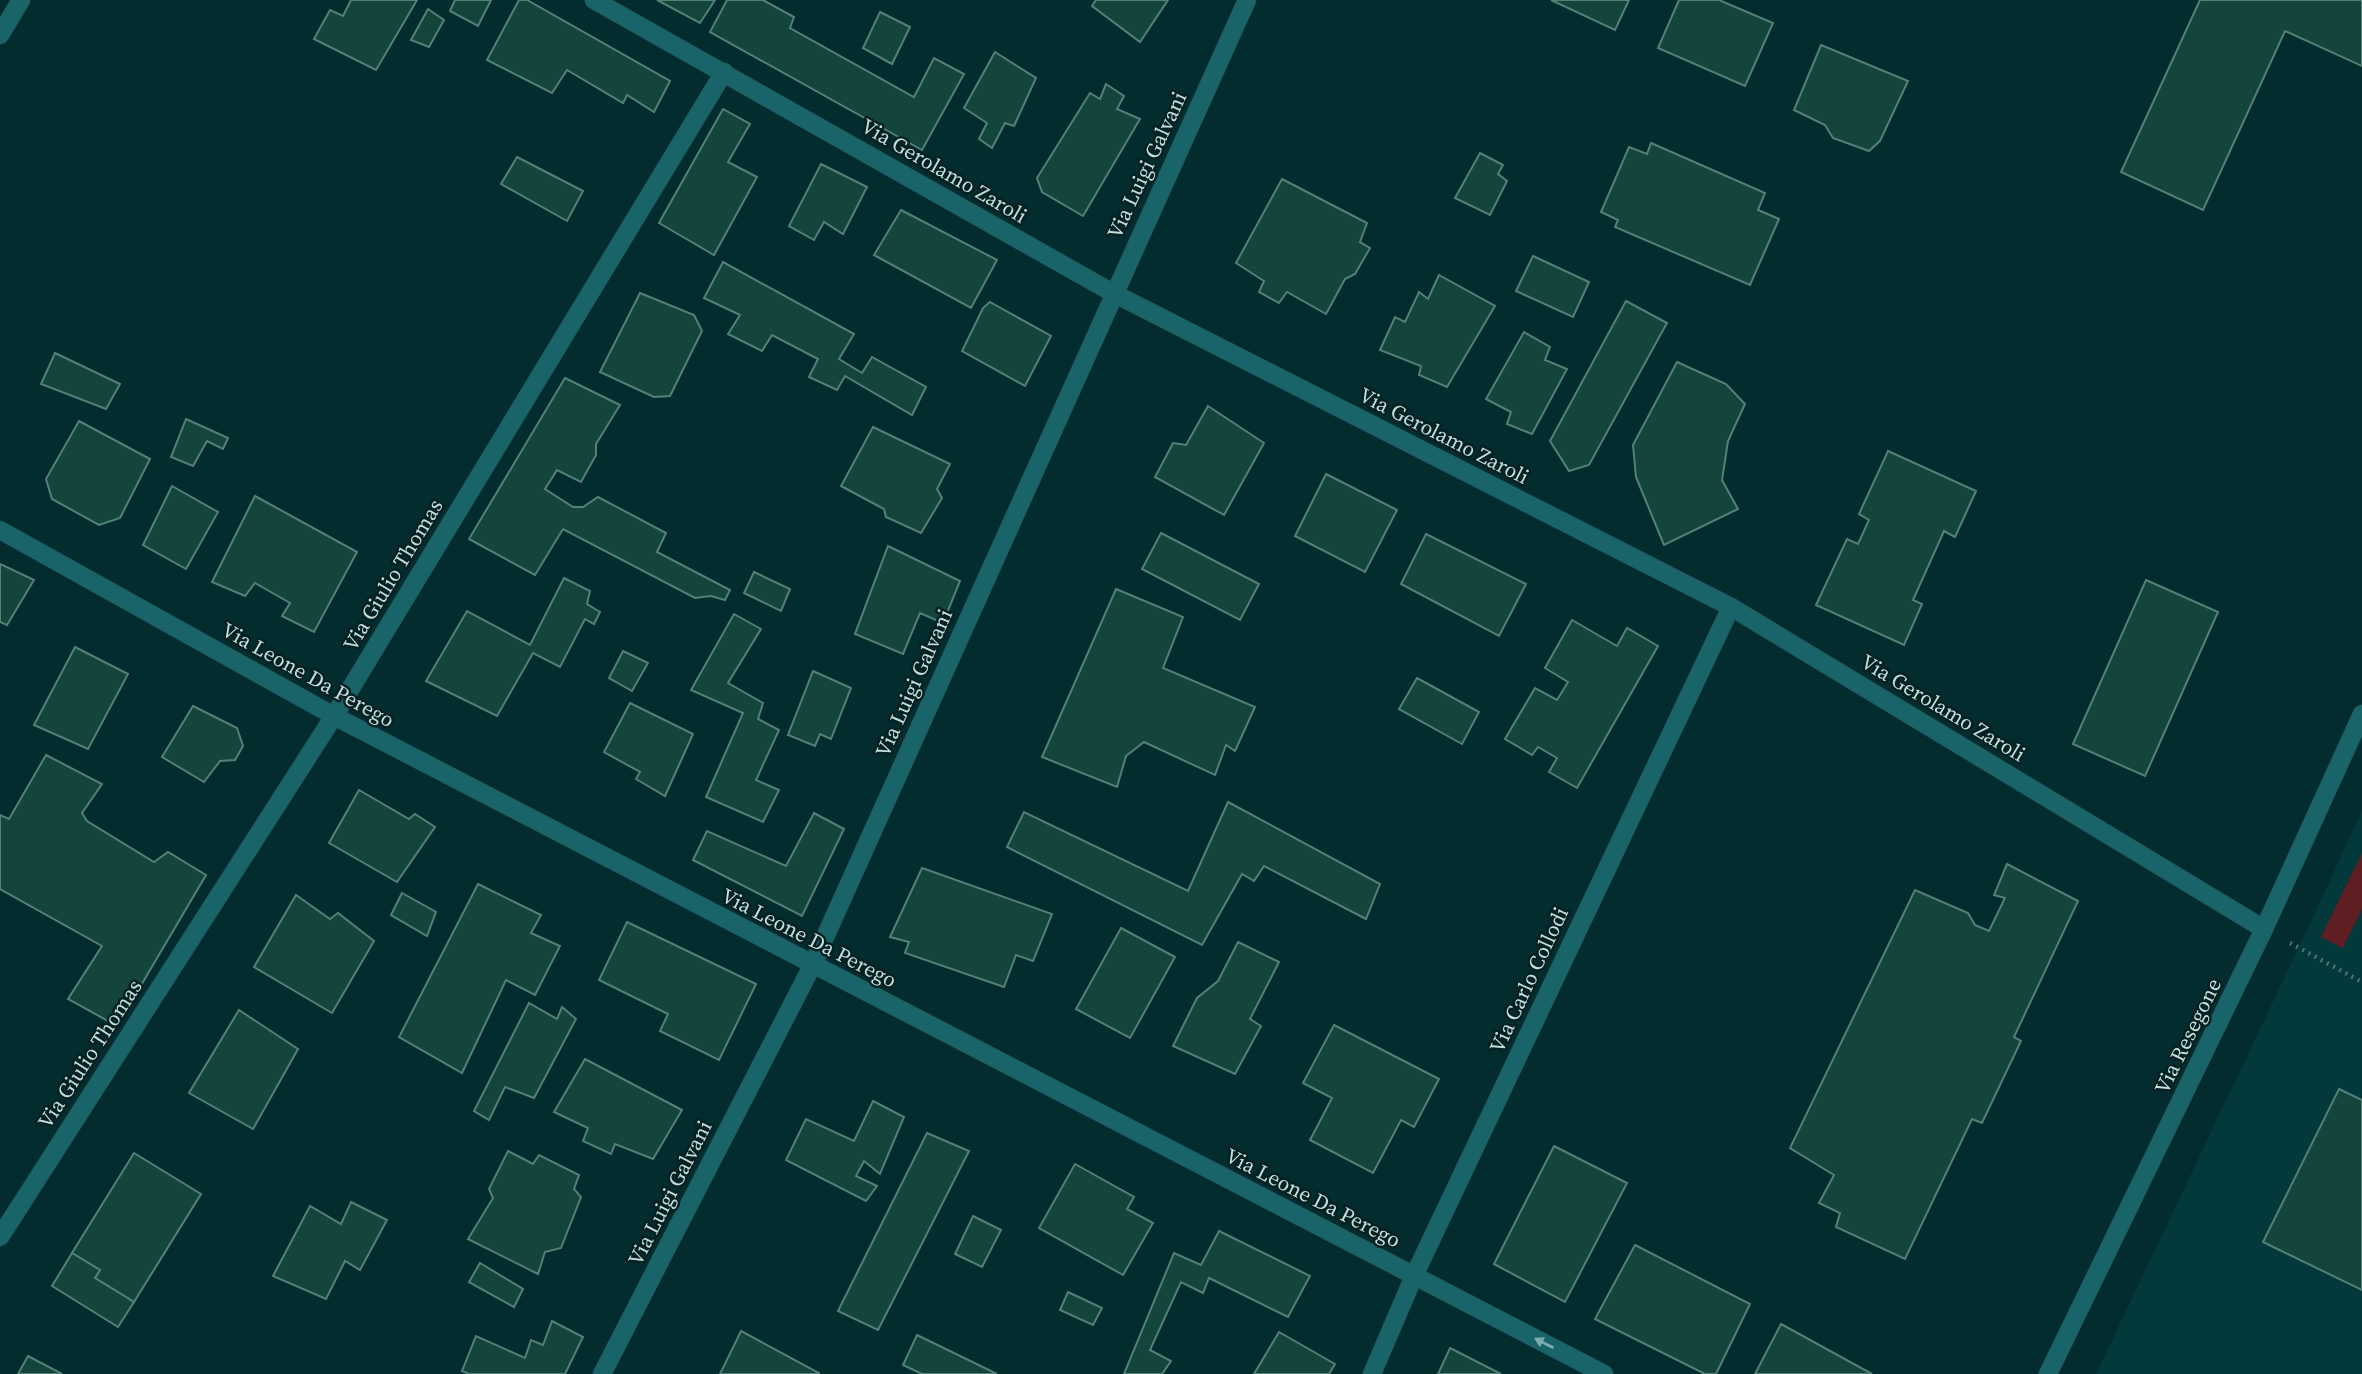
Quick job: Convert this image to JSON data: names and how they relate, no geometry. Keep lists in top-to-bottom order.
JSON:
{
  "streets": {
    "street": [
      "Via Luigi Galvani",
      "Via Gerolamo Zaroli",
      "Via Giulio Thomas",
      "Via Leone Da Perego",
      "Via Carlo Collodi",
      "Via Resegone"
    ]
  },
  "crossings": [
    ["Via Luigi Galvani", "Via Gerolamo Zaroli"],
    ["Via Luigi Galvani", "Via Leone Da Perego"],
    ["Via Gerolamo Zaroli", "Via Giulio Thomas"],
    ["Via Gerolamo Zaroli", "Via Carlo Collodi"],
    ["Via Gerolamo Zaroli", "Via Resegone"],
    ["Via Giulio Thomas", "Via Leone Da Perego"],
    ["Via Leone Da Perego", "Via Carlo Collodi"]
  ]
}
